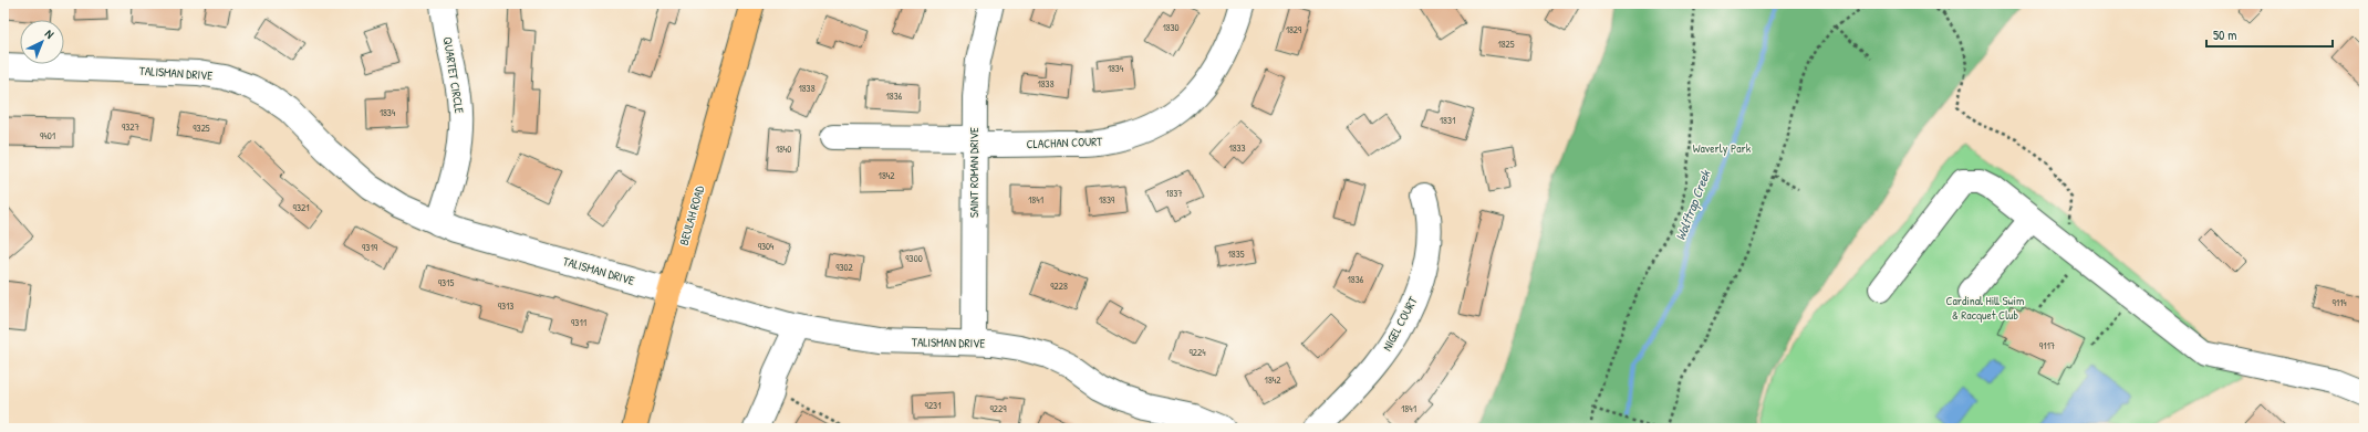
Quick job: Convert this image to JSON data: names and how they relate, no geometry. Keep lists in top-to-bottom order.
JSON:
{
  "streets": {
    "main road": ["BEULAH ROAD"],
    "street": [
      "TALISMAN DRIVE",
      "QUARTET CIRCLE",
      "CLACHAN COURT",
      "SAINT ROMAN DRIVE",
      "NIGEL COURT"
    ]
  },
  "crossings": [
    ["TALISMAN DRIVE", "QUARTET CIRCLE"],
    ["TALISMAN DRIVE", "SAINT ROMAN DRIVE"],
    ["TALISMAN DRIVE", "BEULAH ROAD"],
    ["CLACHAN COURT", "SAINT ROMAN DRIVE"]
  ],
  "water": ["Wolftrap Creek"],
  "parks": ["Waverly Park", "Cardinal Hill Swim & Racquet Club"],
  "house_numbers": [
    "1830",
    "1829",
    "1825",
    "1834",
    "1838",
    "1838",
    "1836",
    "1834",
    "1831",
    "9327",
    "9325",
    "9401",
    "1833",
    "1840",
    "1842",
    "1837",
    "1841",
    "1839",
    "9321",
    "9304",
    "9319",
    "1835",
    "9300",
    "9302",
    "1836",
    "9315",
    "9228",
    "9114",
    "9313",
    "9311",
    "9117",
    "9224",
    "1842",
    "9231",
    "9229",
    "1841"
  ],
  "scale_bar": "50 m",
  "north": "top right"
}
